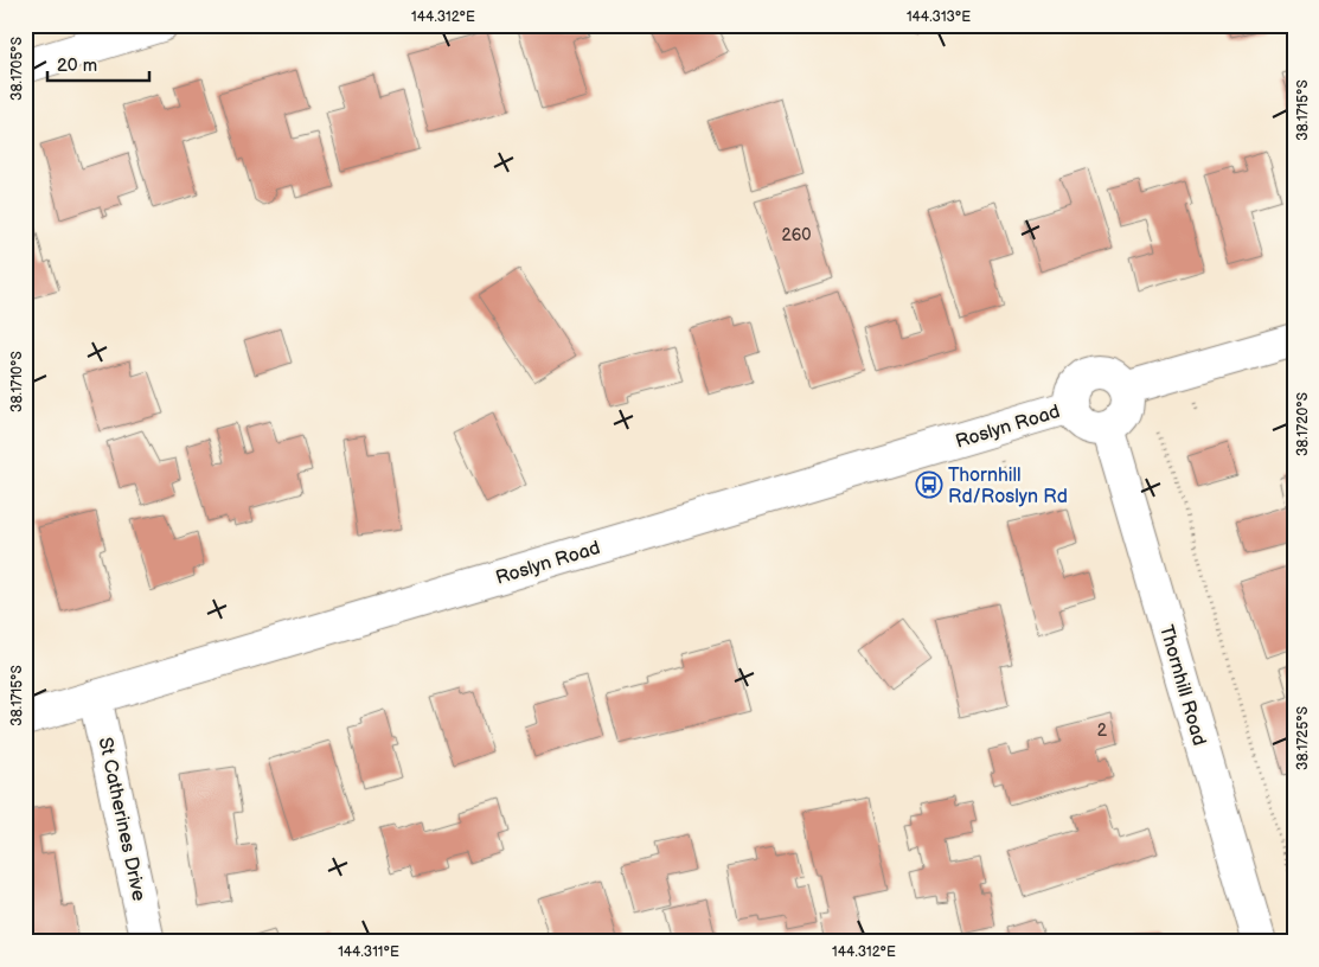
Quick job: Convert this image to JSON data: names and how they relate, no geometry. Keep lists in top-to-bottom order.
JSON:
{
  "streets": {
    "street": ["Roslyn Road", "Thornhill Road", "St Catherines Drive"]
  },
  "crossings": [
    ["Roslyn Road", "Thornhill Road"],
    ["Roslyn Road", "St Catherines Drive"]
  ],
  "places": {
    "bus stop": ["Thornhill Rd/Roslyn Rd"]
  },
  "house_numbers": ["260", "2"],
  "scale_bar": "20 m",
  "coordinates": [
    "144.312°E",
    "144.313°E",
    "38.1705°S",
    "38.1715°S",
    "38.1710°S",
    "38.1720°S",
    "38.1725°S",
    "144.311°E"
  ]
}
